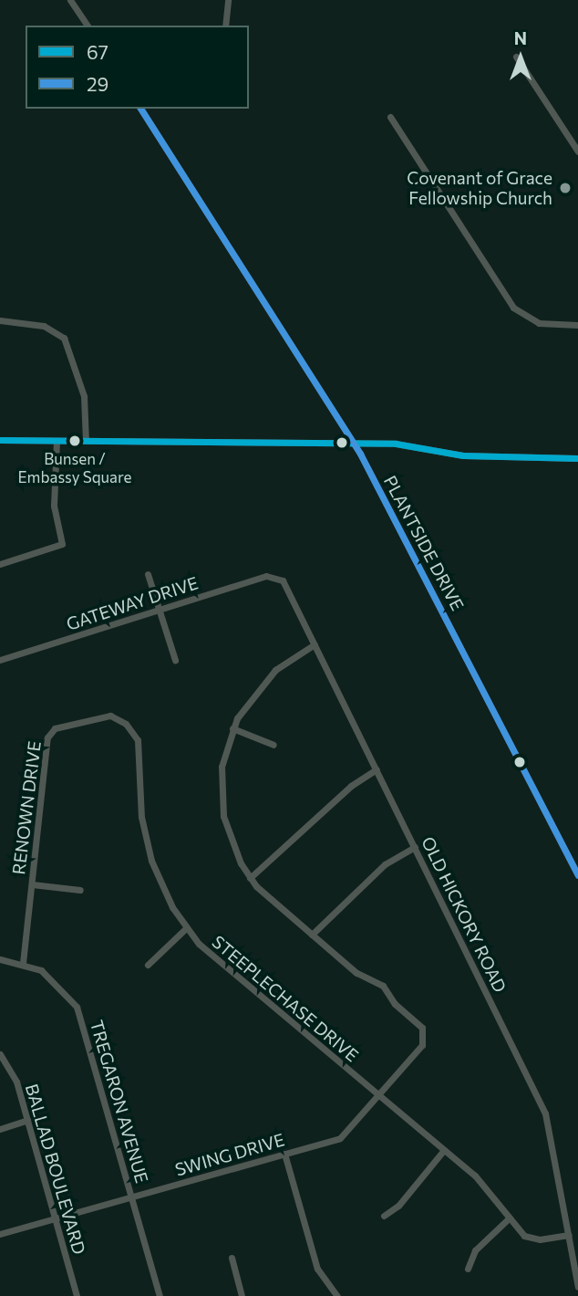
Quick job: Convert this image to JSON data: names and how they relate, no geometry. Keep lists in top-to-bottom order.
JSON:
{
  "streets": {
    "street": [
      "PLANTSIDE DRIVE",
      "GATEWAY DRIVE",
      "RENOWN DRIVE",
      "OLD HICKORY ROAD",
      "STEEPLECHASE DRIVE",
      "TREGARON AVENUE",
      "SWING DRIVE",
      "BALLAD BOULEVARD"
    ]
  },
  "crossings": [
    ["GATEWAY DRIVE", "OLD HICKORY ROAD"],
    ["RENOWN DRIVE", "STEEPLECHASE DRIVE"],
    ["RENOWN DRIVE", "TREGARON AVENUE"],
    ["OLD HICKORY ROAD", "STEEPLECHASE DRIVE"],
    ["STEEPLECHASE DRIVE", "SWING DRIVE"],
    ["TREGARON AVENUE", "SWING DRIVE"],
    ["SWING DRIVE", "BALLAD BOULEVARD"]
  ],
  "places": ["Covenant of Grace Fellowship Church", "Bunsen / Embassy Square"],
  "lines": ["transit line 29", "transit line 67"],
  "legend": ["67", "29"],
  "north": "top"
}
